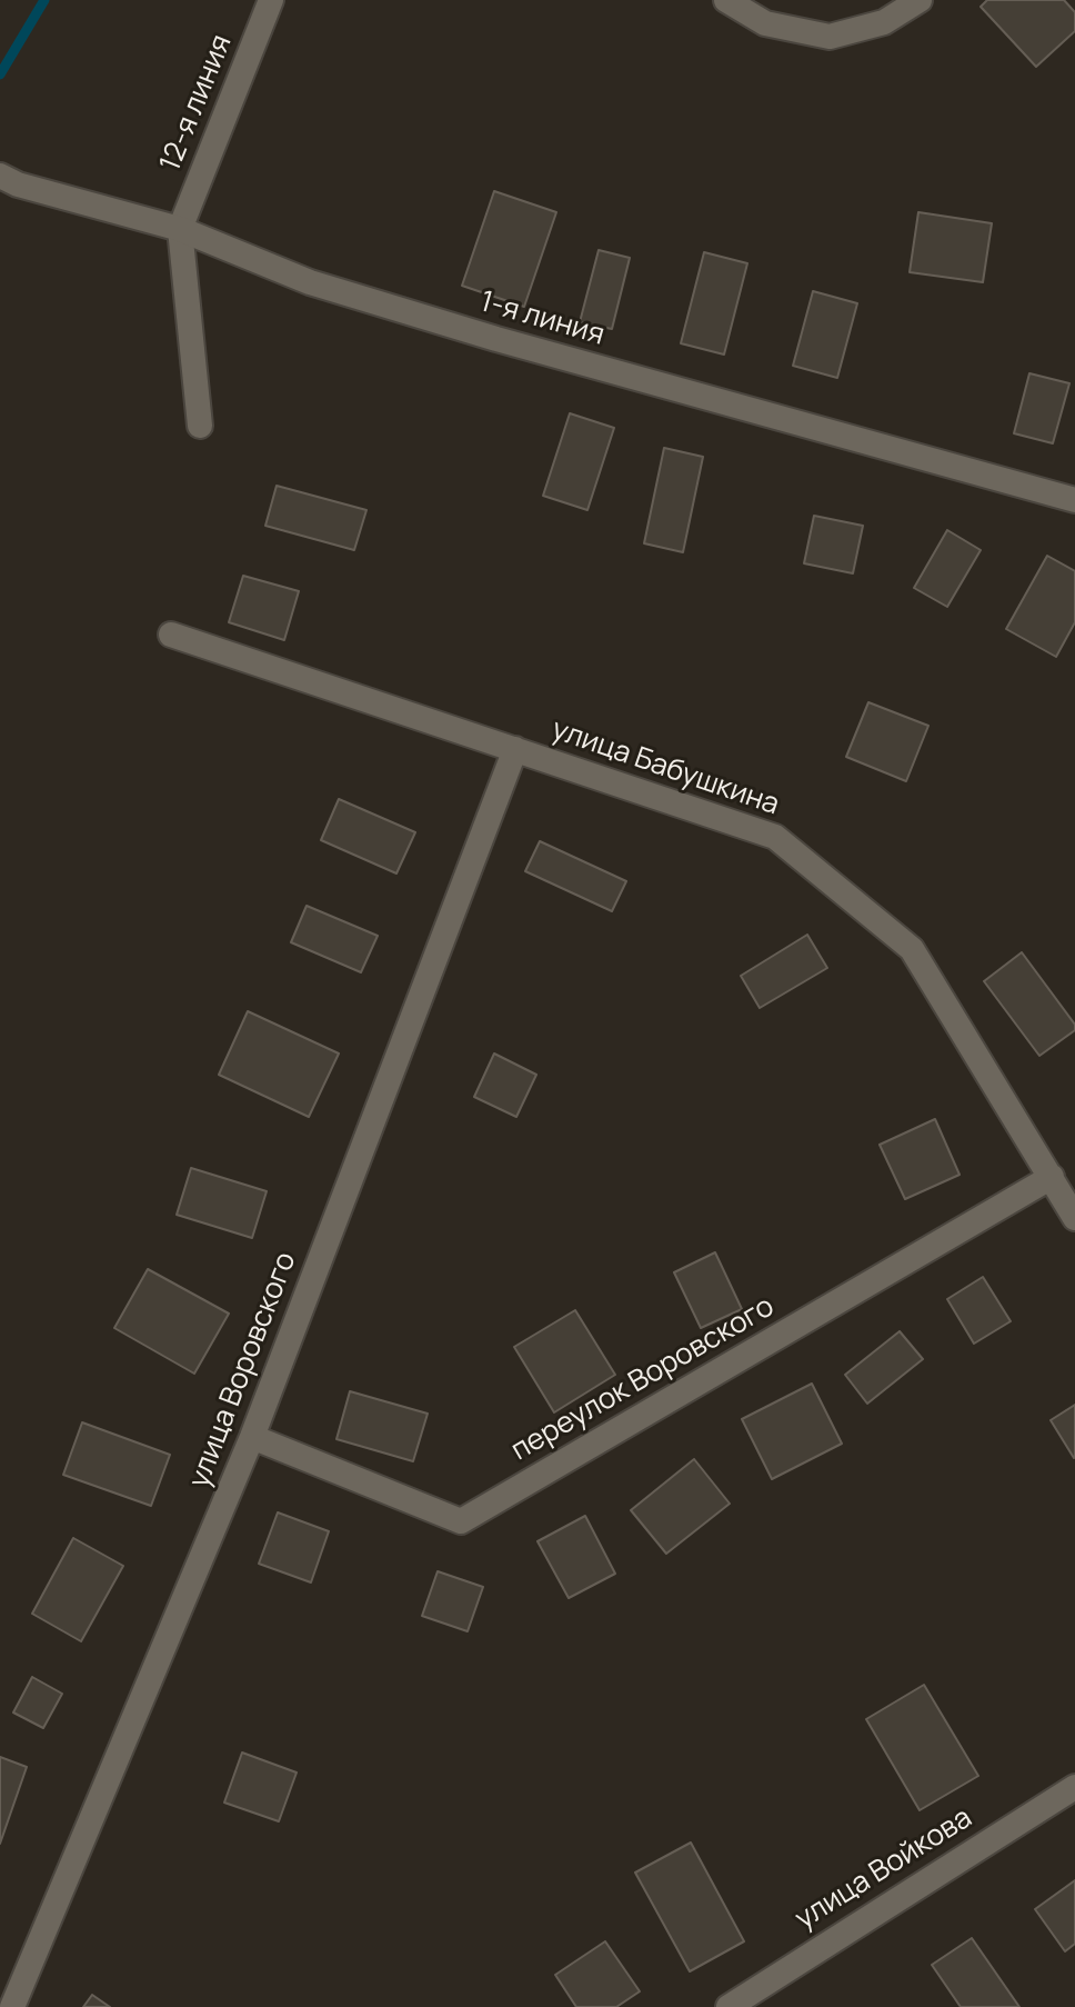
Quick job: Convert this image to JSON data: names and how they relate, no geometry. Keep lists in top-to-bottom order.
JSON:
{
  "streets": {
    "street": [
      "12-я линия",
      "1-я линия",
      "улица Бабушкина",
      "улица Воровского",
      "переулок Воровского",
      "улица Войкова"
    ]
  },
  "crossings": [
    ["12-я линия", "1-я линия"],
    ["улица Бабушкина", "улица Воровского"],
    ["улица Бабушкина", "переулок Воровского"],
    ["улица Воровского", "переулок Воровского"]
  ]
}
